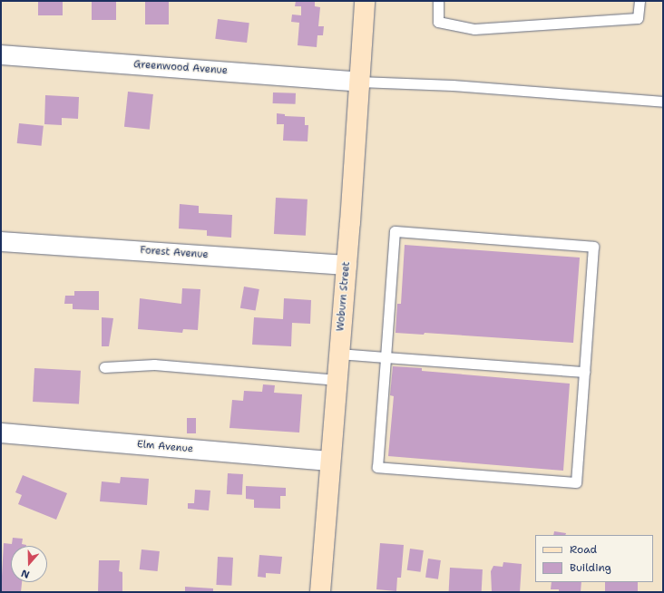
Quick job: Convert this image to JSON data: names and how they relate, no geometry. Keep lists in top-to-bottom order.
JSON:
{
  "streets": {
    "main road": ["Woburn Street"],
    "street": ["Greenwood Avenue", "Forest Avenue", "Elm Avenue"]
  },
  "crossings": [
    ["Greenwood Avenue", "Woburn Street"],
    ["Forest Avenue", "Woburn Street"],
    ["Woburn Street", "Elm Avenue"]
  ],
  "legend": ["Road", "Building"],
  "north": "bottom"
}
